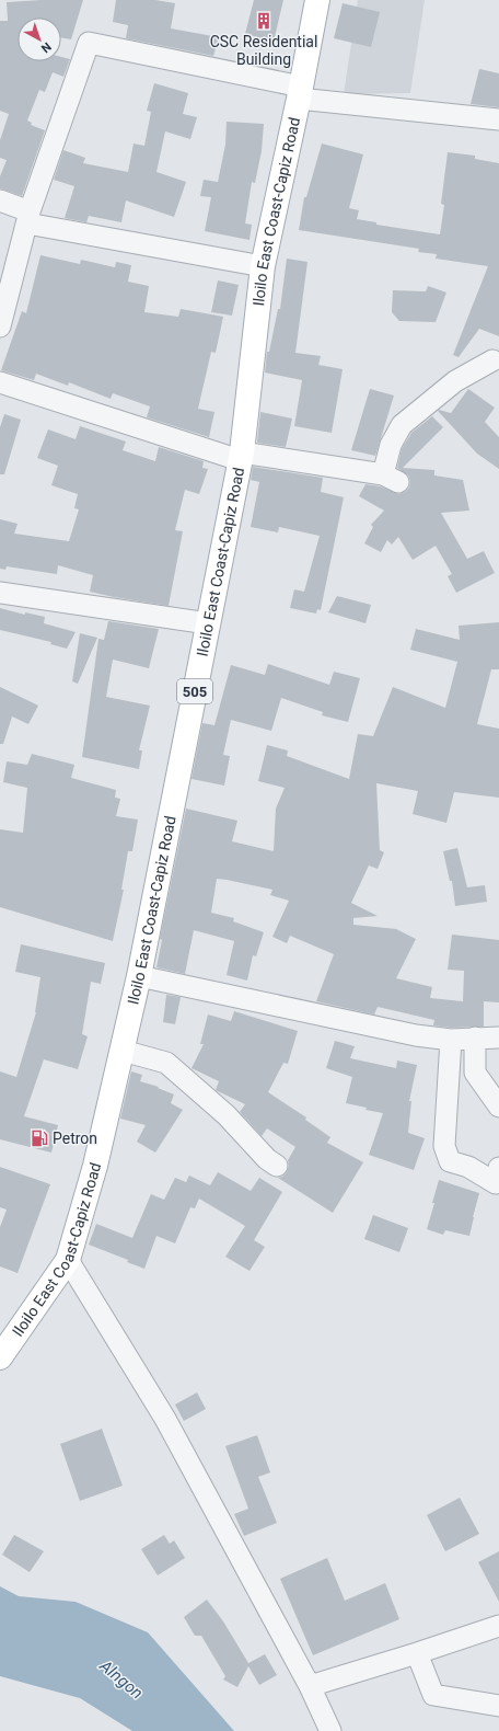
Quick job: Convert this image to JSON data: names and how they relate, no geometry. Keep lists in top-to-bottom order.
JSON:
{
  "streets": {
    "main road": ["Iloilo East Coast-Capiz Road", "505"]
  },
  "water": ["Alngon"],
  "places": {
    "building": ["CSC Residential Building"],
    "fuel station": ["Petron"]
  },
  "north": "bottom right"
}
